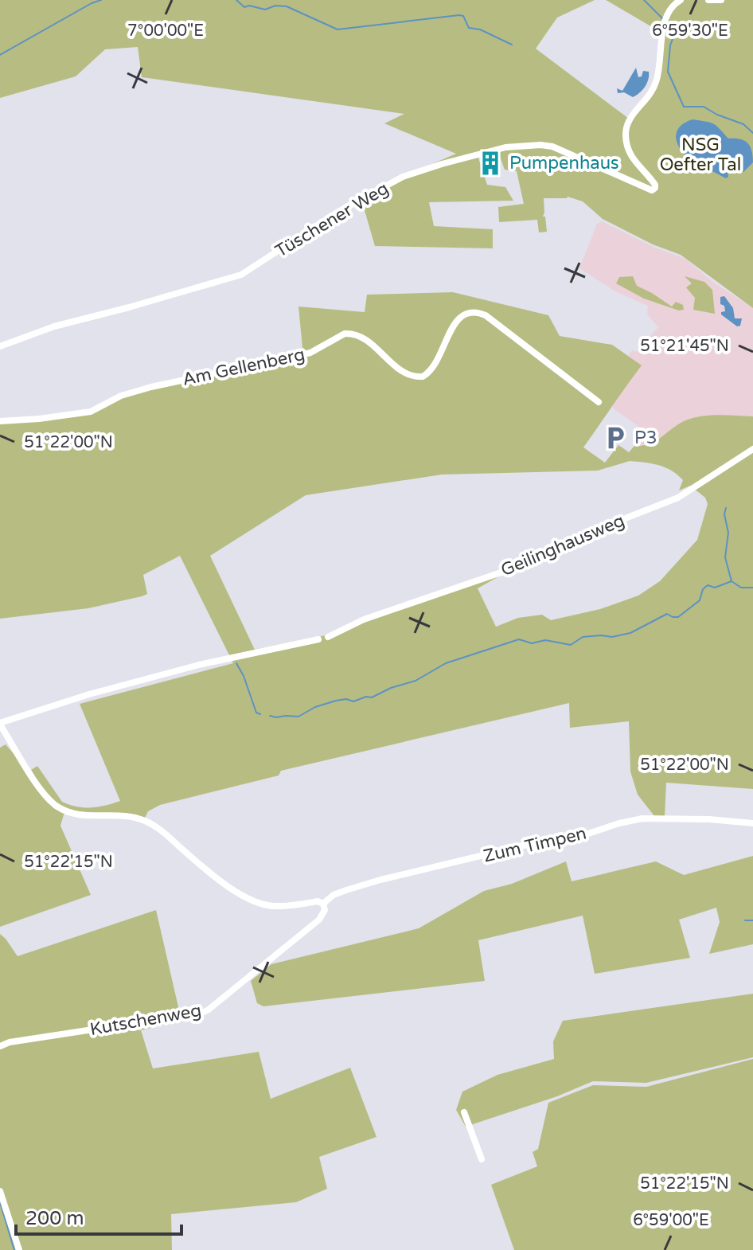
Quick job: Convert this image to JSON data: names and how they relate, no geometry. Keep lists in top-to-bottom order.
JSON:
{
  "streets": {
    "street": [
      "Tüschener Weg",
      "Am Gellenberg",
      "Geilinghausweg",
      "Zum Timpen",
      "Kutschenweg"
    ]
  },
  "crossings": [
    ["Zum Timpen", "Kutschenweg"]
  ],
  "parks": ["NSG Oefter Tal"],
  "places": {
    "building": ["Pumpenhaus"],
    "parking": ["P3"]
  },
  "scale_bar": "200 m",
  "coordinates": [
    "7°00'00\"E",
    "6°59'30\"E",
    "51°21'45\"N",
    "51°22'00\"N",
    "51°22'15\"N",
    "6°59'00\"E"
  ]
}
